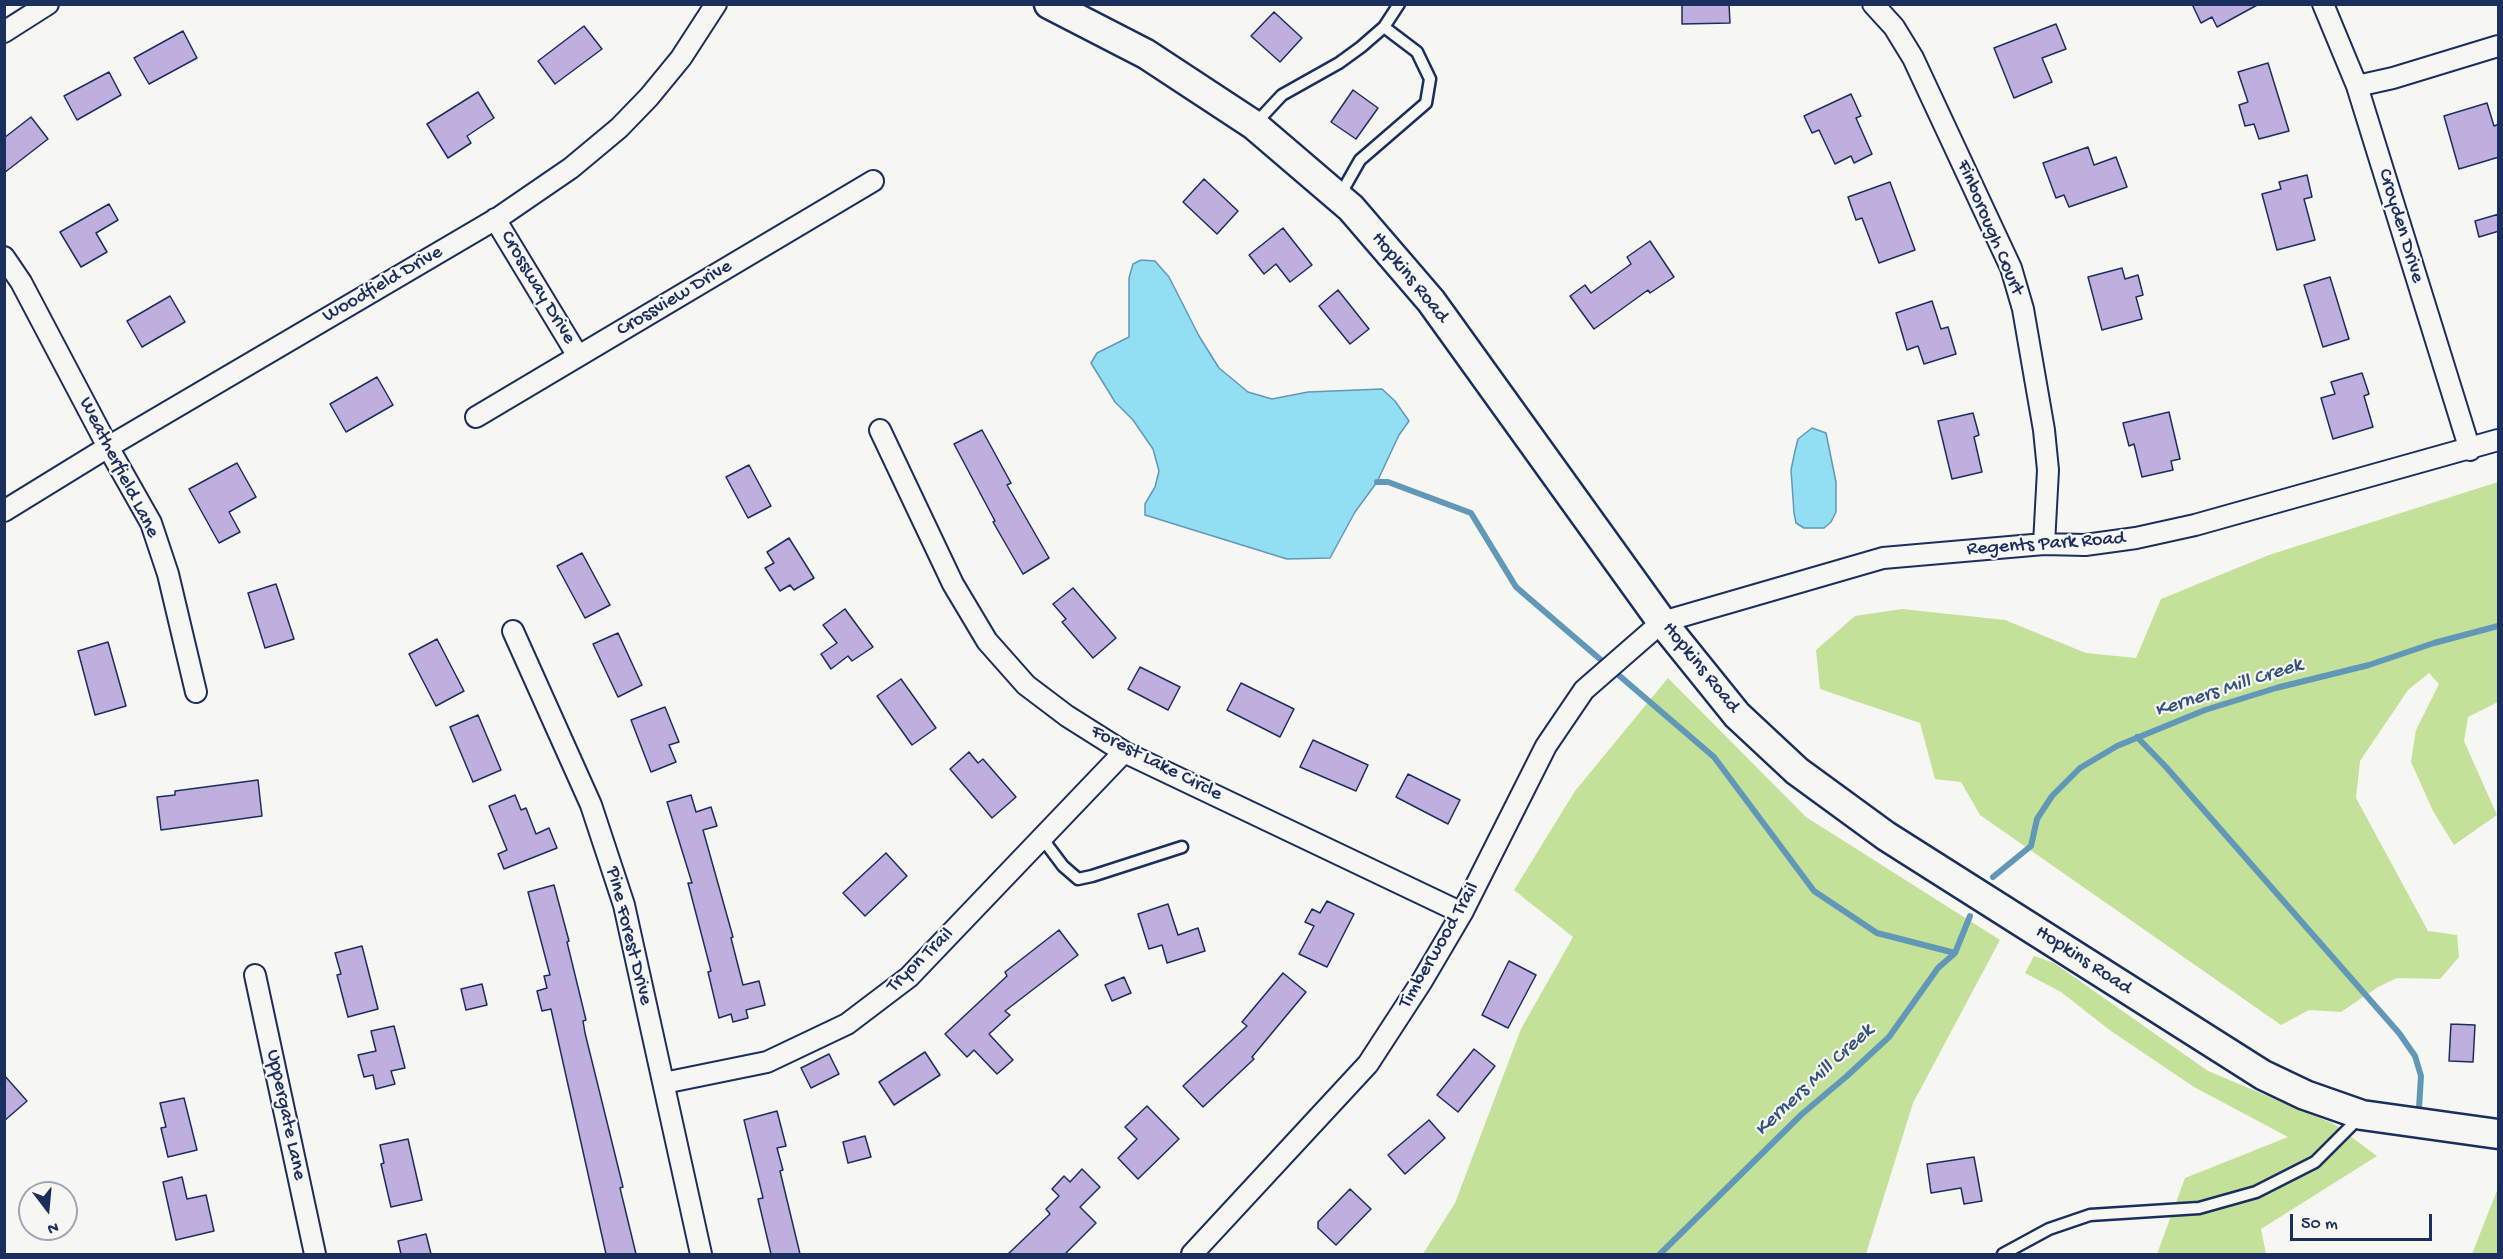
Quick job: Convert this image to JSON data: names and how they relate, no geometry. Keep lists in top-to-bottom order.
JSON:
{
  "streets": {
    "main road": ["Hopkins Road"],
    "street": [
      "Croyden Drive",
      "Finborough Court",
      "Woodfield Drive",
      "Crossway Drive",
      "Crossview Drive",
      "Weatherfield Lane",
      "Regents Park Road",
      "Forest Lake Circle",
      "Pine Forest Drive",
      "Timberwood Trail",
      "Tryon Trail",
      "Uppergate Lane"
    ]
  },
  "crossings": [
    ["Croyden Drive", "Regents Park Road"],
    ["Finborough Court", "Regents Park Road"],
    ["Hopkins Road", "Regents Park Road"],
    ["Hopkins Road", "Timberwood Trail"],
    ["Woodfield Drive", "Crossway Drive"],
    ["Woodfield Drive", "Weatherfield Lane"],
    ["Crossway Drive", "Crossview Drive"],
    ["Regents Park Road", "Timberwood Trail"],
    ["Forest Lake Circle", "Timberwood Trail"],
    ["Forest Lake Circle", "Tryon Trail"],
    ["Pine Forest Drive", "Tryon Trail"]
  ],
  "water": ["Kerners Mill Creek"],
  "scale_bar": "50 m",
  "north": "bottom"
}
